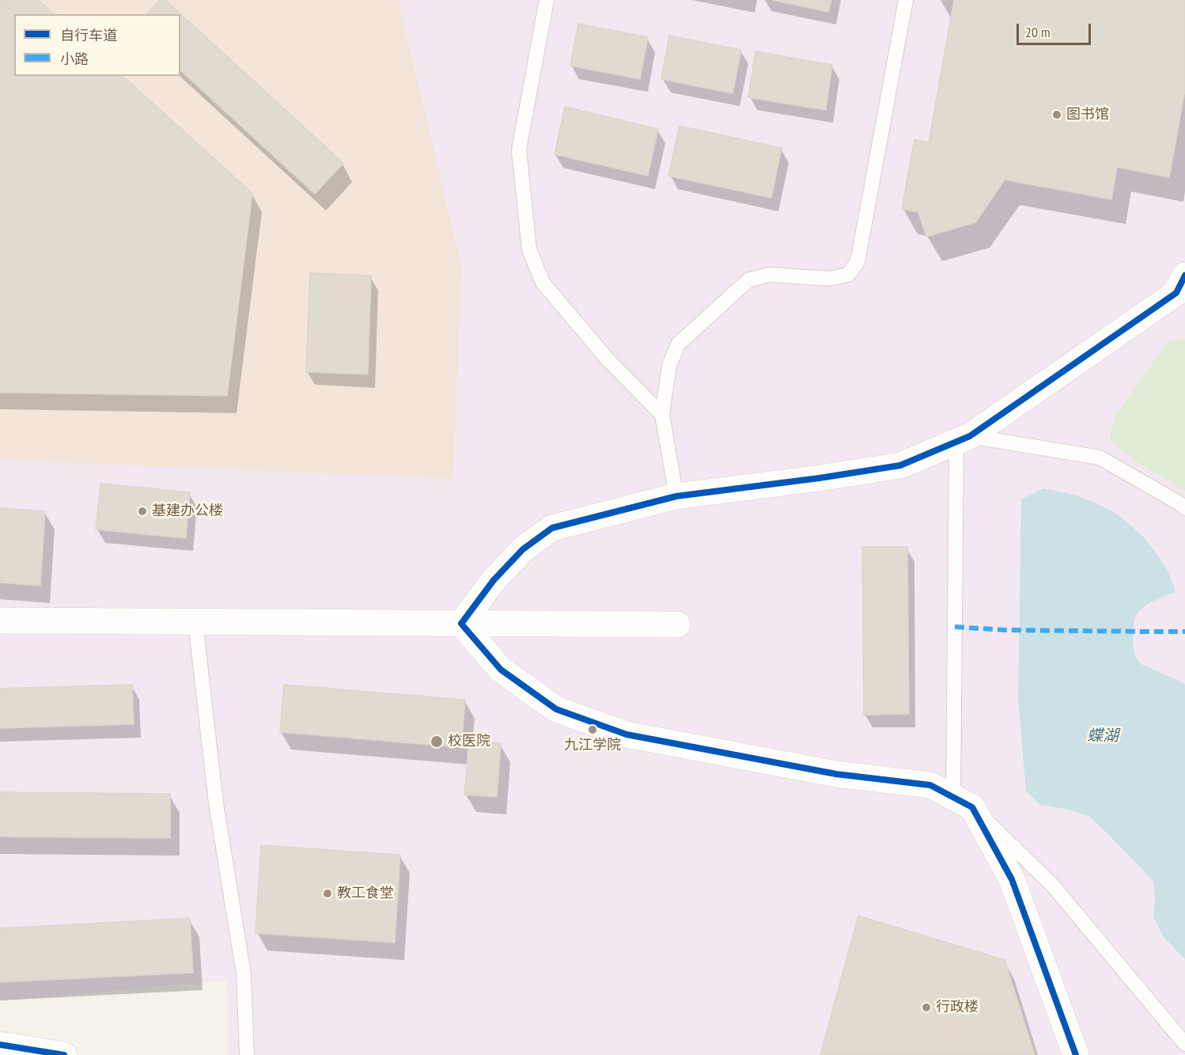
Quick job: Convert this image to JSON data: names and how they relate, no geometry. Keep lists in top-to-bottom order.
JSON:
{
  "water": ["蝶湖"],
  "places": [
    "图书馆",
    "基建办公楼",
    "九江学院",
    "校医院",
    "教工食堂",
    "行政楼"
  ],
  "legend": ["自行车道", "小路"],
  "scale_bar": "20 m"
}
